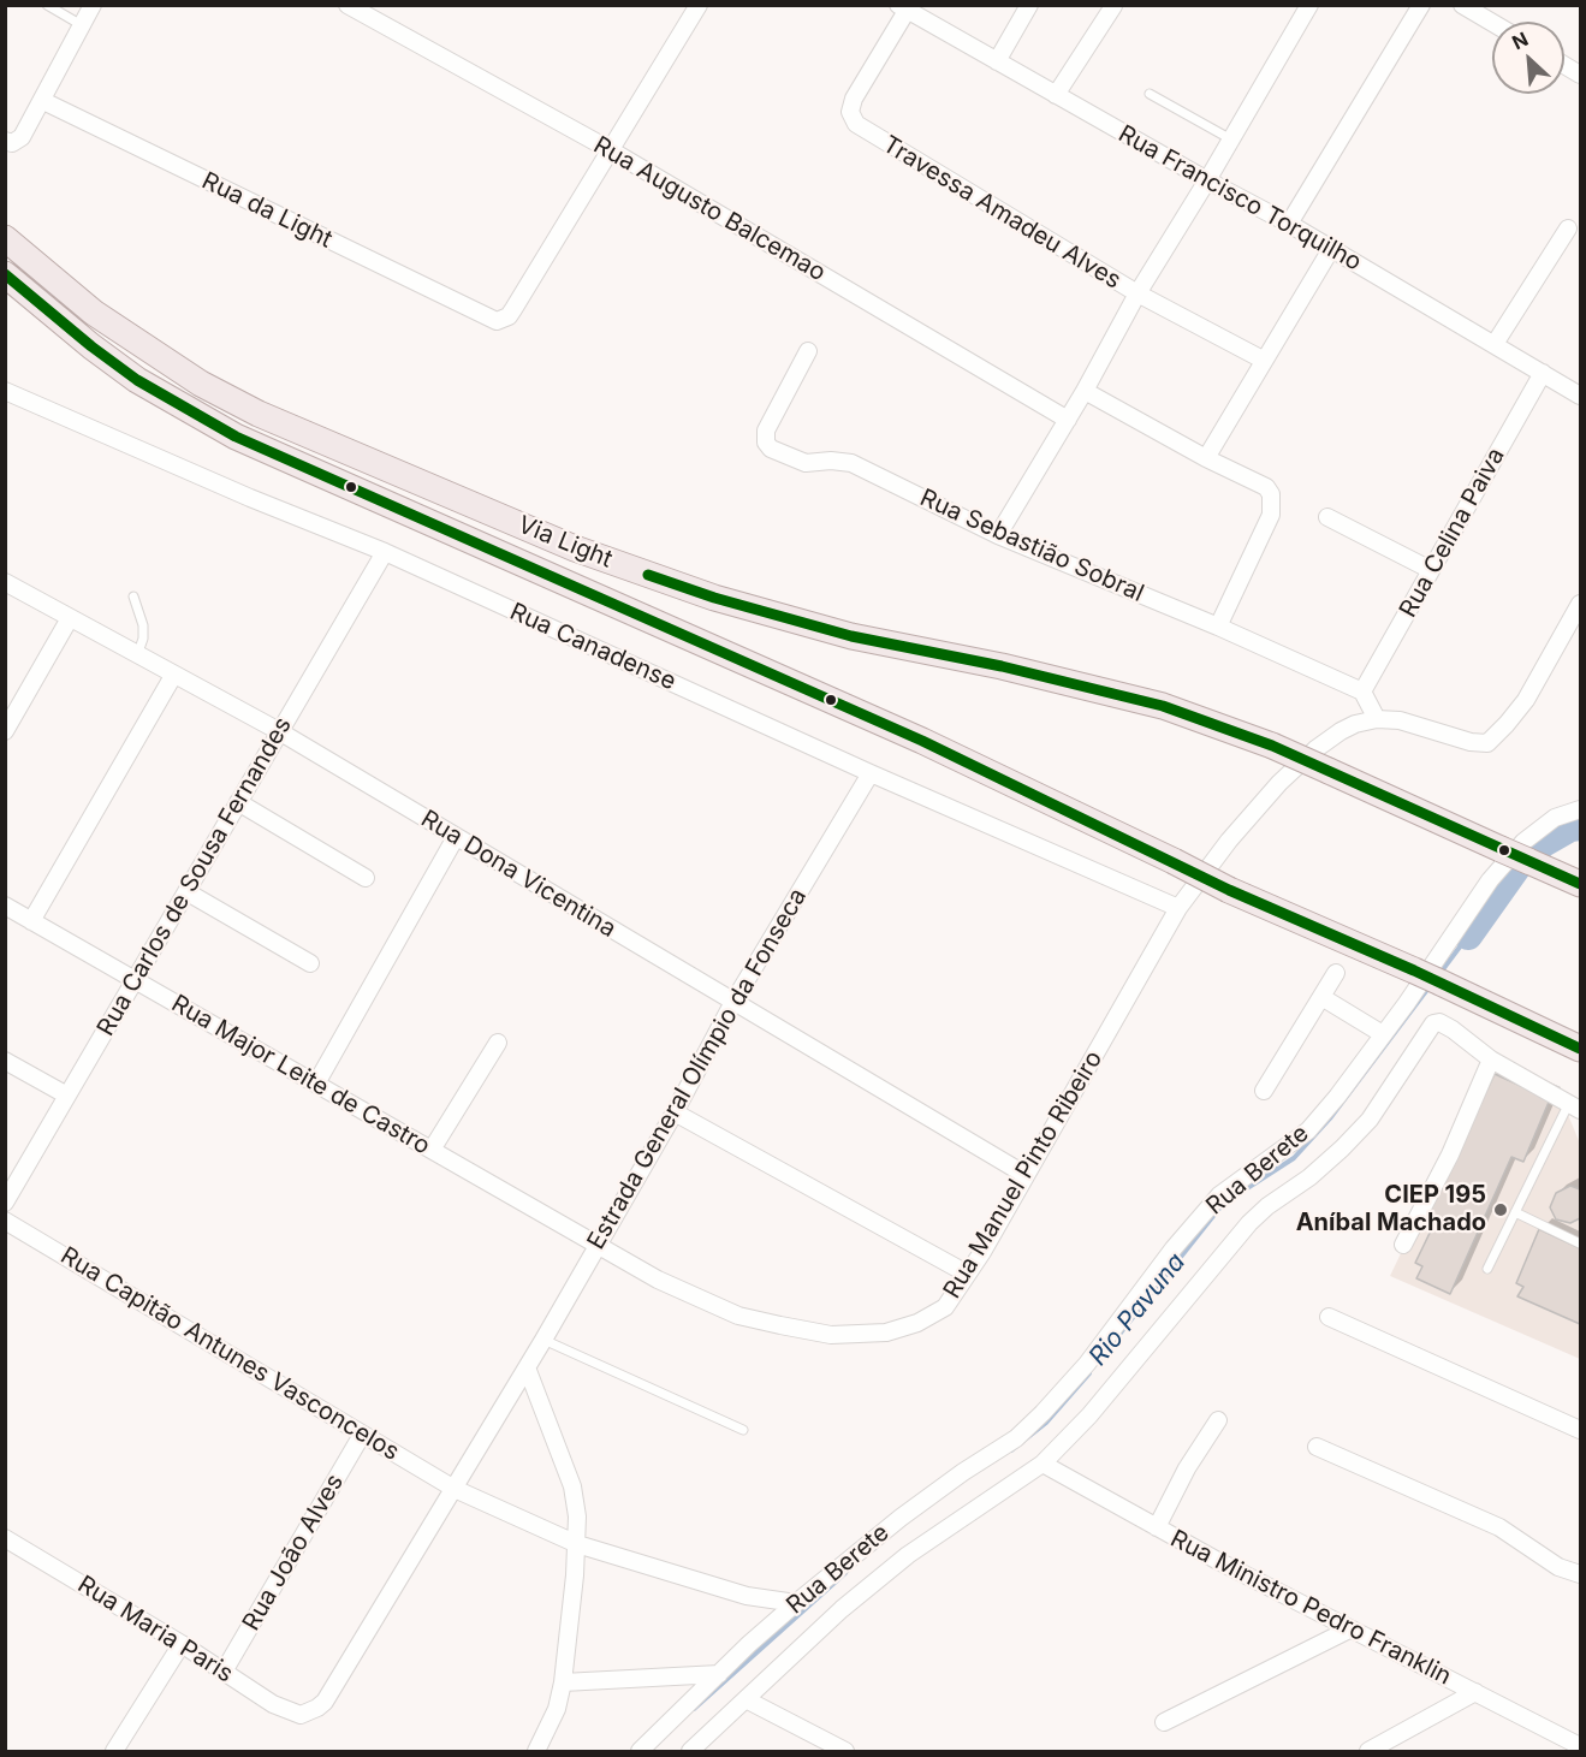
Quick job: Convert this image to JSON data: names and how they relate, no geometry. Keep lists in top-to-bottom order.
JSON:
{
  "streets": {
    "main road": ["Via Light"],
    "street": [
      "Rua Francisco Torquilho",
      "Rua Augusto Balcemao",
      "Rua da Light",
      "Travessa Amadeu Alves",
      "Rua Celina Paiva",
      "Rua Sebastião Sobral",
      "Rua Canadense",
      "Rua Dona Vicentina",
      "Rua Carlos de Sousa Fernandes",
      "Estrada General Olímpio da Fonseca",
      "Rua Major Leite de Castro",
      "Rua Berete",
      "Rua Manuel Pinto Ribeiro",
      "Rua Capitão Antunes Vasconcelos",
      "Rua João Alves",
      "Rua Ministro Pedro Franklin",
      "Rua Maria Paris"
    ]
  },
  "crossings": [
    ["Rua Francisco Torquilho", "Travessa Amadeu Alves"],
    ["Rua Francisco Torquilho", "Rua Celina Paiva"],
    ["Rua Augusto Balcemao", "Rua da Light"],
    ["Rua Celina Paiva", "Rua Sebastião Sobral"],
    ["Rua Canadense", "Rua Carlos de Sousa Fernandes"],
    ["Rua Canadense", "Estrada General Olímpio da Fonseca"],
    ["Rua Canadense", "Rua Manuel Pinto Ribeiro"],
    ["Rua Dona Vicentina", "Rua Carlos de Sousa Fernandes"],
    ["Rua Dona Vicentina", "Estrada General Olímpio da Fonseca"],
    ["Rua Dona Vicentina", "Rua Manuel Pinto Ribeiro"],
    ["Rua Carlos de Sousa Fernandes", "Rua Major Leite de Castro"],
    ["Estrada General Olímpio da Fonseca", "Rua Major Leite de Castro"],
    ["Estrada General Olímpio da Fonseca", "Rua Manuel Pinto Ribeiro"],
    ["Estrada General Olímpio da Fonseca", "Rua Capitão Antunes Vasconcelos"],
    ["Estrada General Olímpio da Fonseca", "Rua Maria Paris"],
    ["Rua Major Leite de Castro", "Rua Manuel Pinto Ribeiro"],
    ["Rua Berete", "Rua Capitão Antunes Vasconcelos"],
    ["Rua Berete", "Rua Ministro Pedro Franklin"],
    ["Rua Capitão Antunes Vasconcelos", "Rua João Alves"],
    ["Rua João Alves", "Rua Maria Paris"]
  ],
  "water": ["Rio Pavuna"],
  "places": ["CIEP 195 Aníbal Machado"],
  "north": "top left"
}
